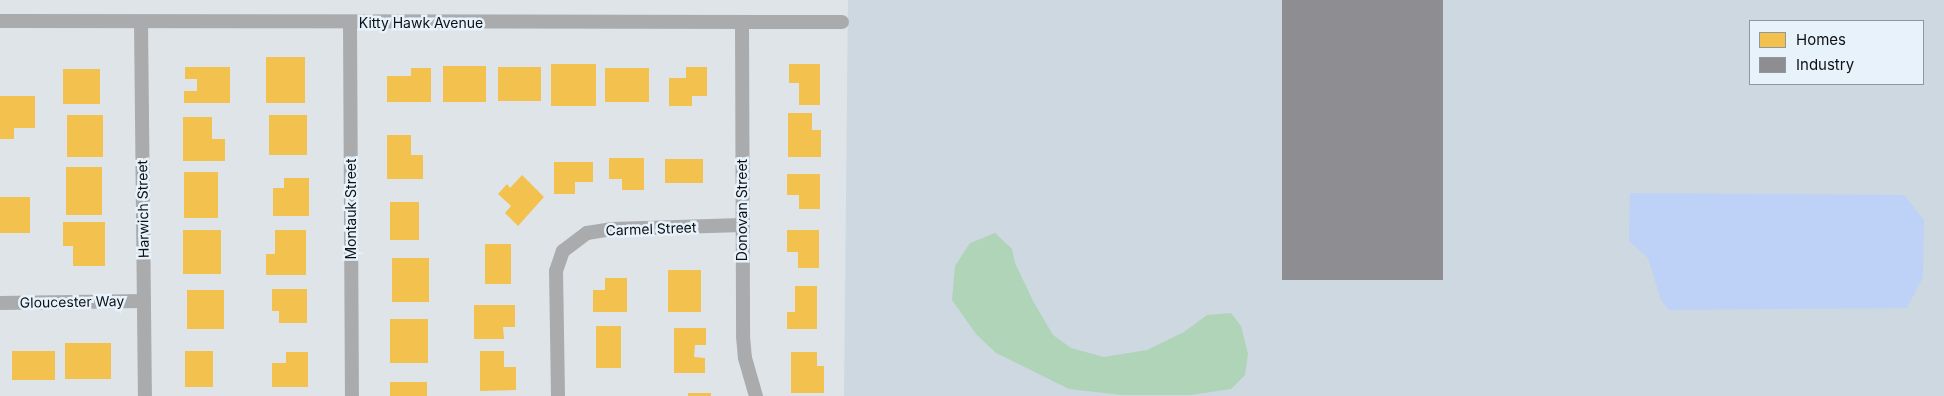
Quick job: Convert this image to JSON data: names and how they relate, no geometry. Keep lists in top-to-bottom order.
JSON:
{
  "streets": {
    "street": [
      "Kitty Hawk Avenue",
      "Harwich Street",
      "Montauk Street",
      "Donovan Street",
      "Carmel Street",
      "Gloucester Way"
    ]
  },
  "crossings": [
    ["Kitty Hawk Avenue", "Harwich Street"],
    ["Kitty Hawk Avenue", "Montauk Street"],
    ["Kitty Hawk Avenue", "Donovan Street"],
    ["Harwich Street", "Gloucester Way"],
    ["Donovan Street", "Carmel Street"]
  ],
  "legend": ["Homes", "Industry"]
}
